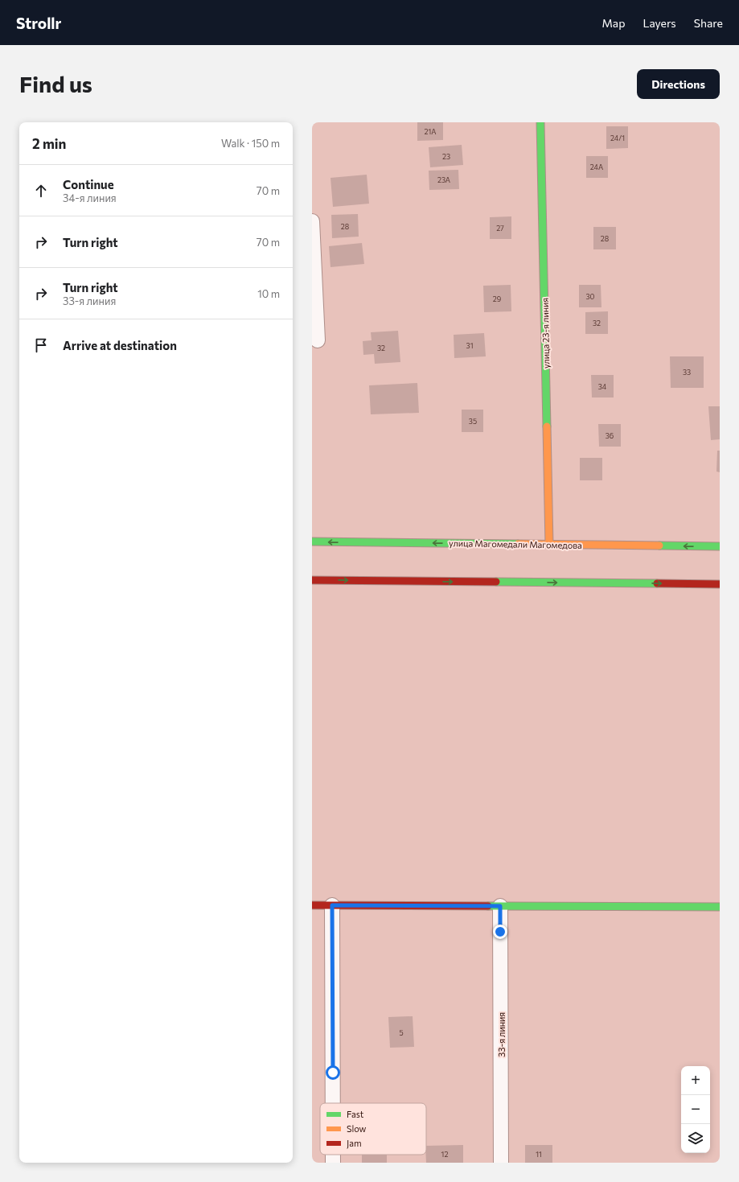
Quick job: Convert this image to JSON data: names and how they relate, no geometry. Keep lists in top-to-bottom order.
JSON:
{
  "streets": {
    "street": ["улица 23-я линия", "улица Магомедали Магомедова", "33-я линия"]
  },
  "crossings": [
    ["улица 23-я линия", "улица Магомедали Магомедова"]
  ],
  "house_numbers": [
    "21А",
    "24/1",
    "23",
    "24А",
    "23А",
    "28",
    "27",
    "28",
    "30",
    "29",
    "32",
    "31",
    "32",
    "33",
    "34",
    "35",
    "36",
    "5",
    "12",
    "11"
  ],
  "legend": ["Fast", "Slow", "Jam"],
  "page": {
    "header": "Strollr",
    "nav": ["Map", "Layers", "Share"],
    "buttons": "Directions",
    "title": "Find us",
    "heading": ["2 min", "Walk · 150 m"],
    "list": [
      ["Continue", "34-я линия", "70 m"],
      ["Turn right", "70 m"],
      ["Turn right", "33-я линия", "10 m"],
      "Arrive at destination"
    ],
    "map_buttons": ["+", "−"]
  }
}
